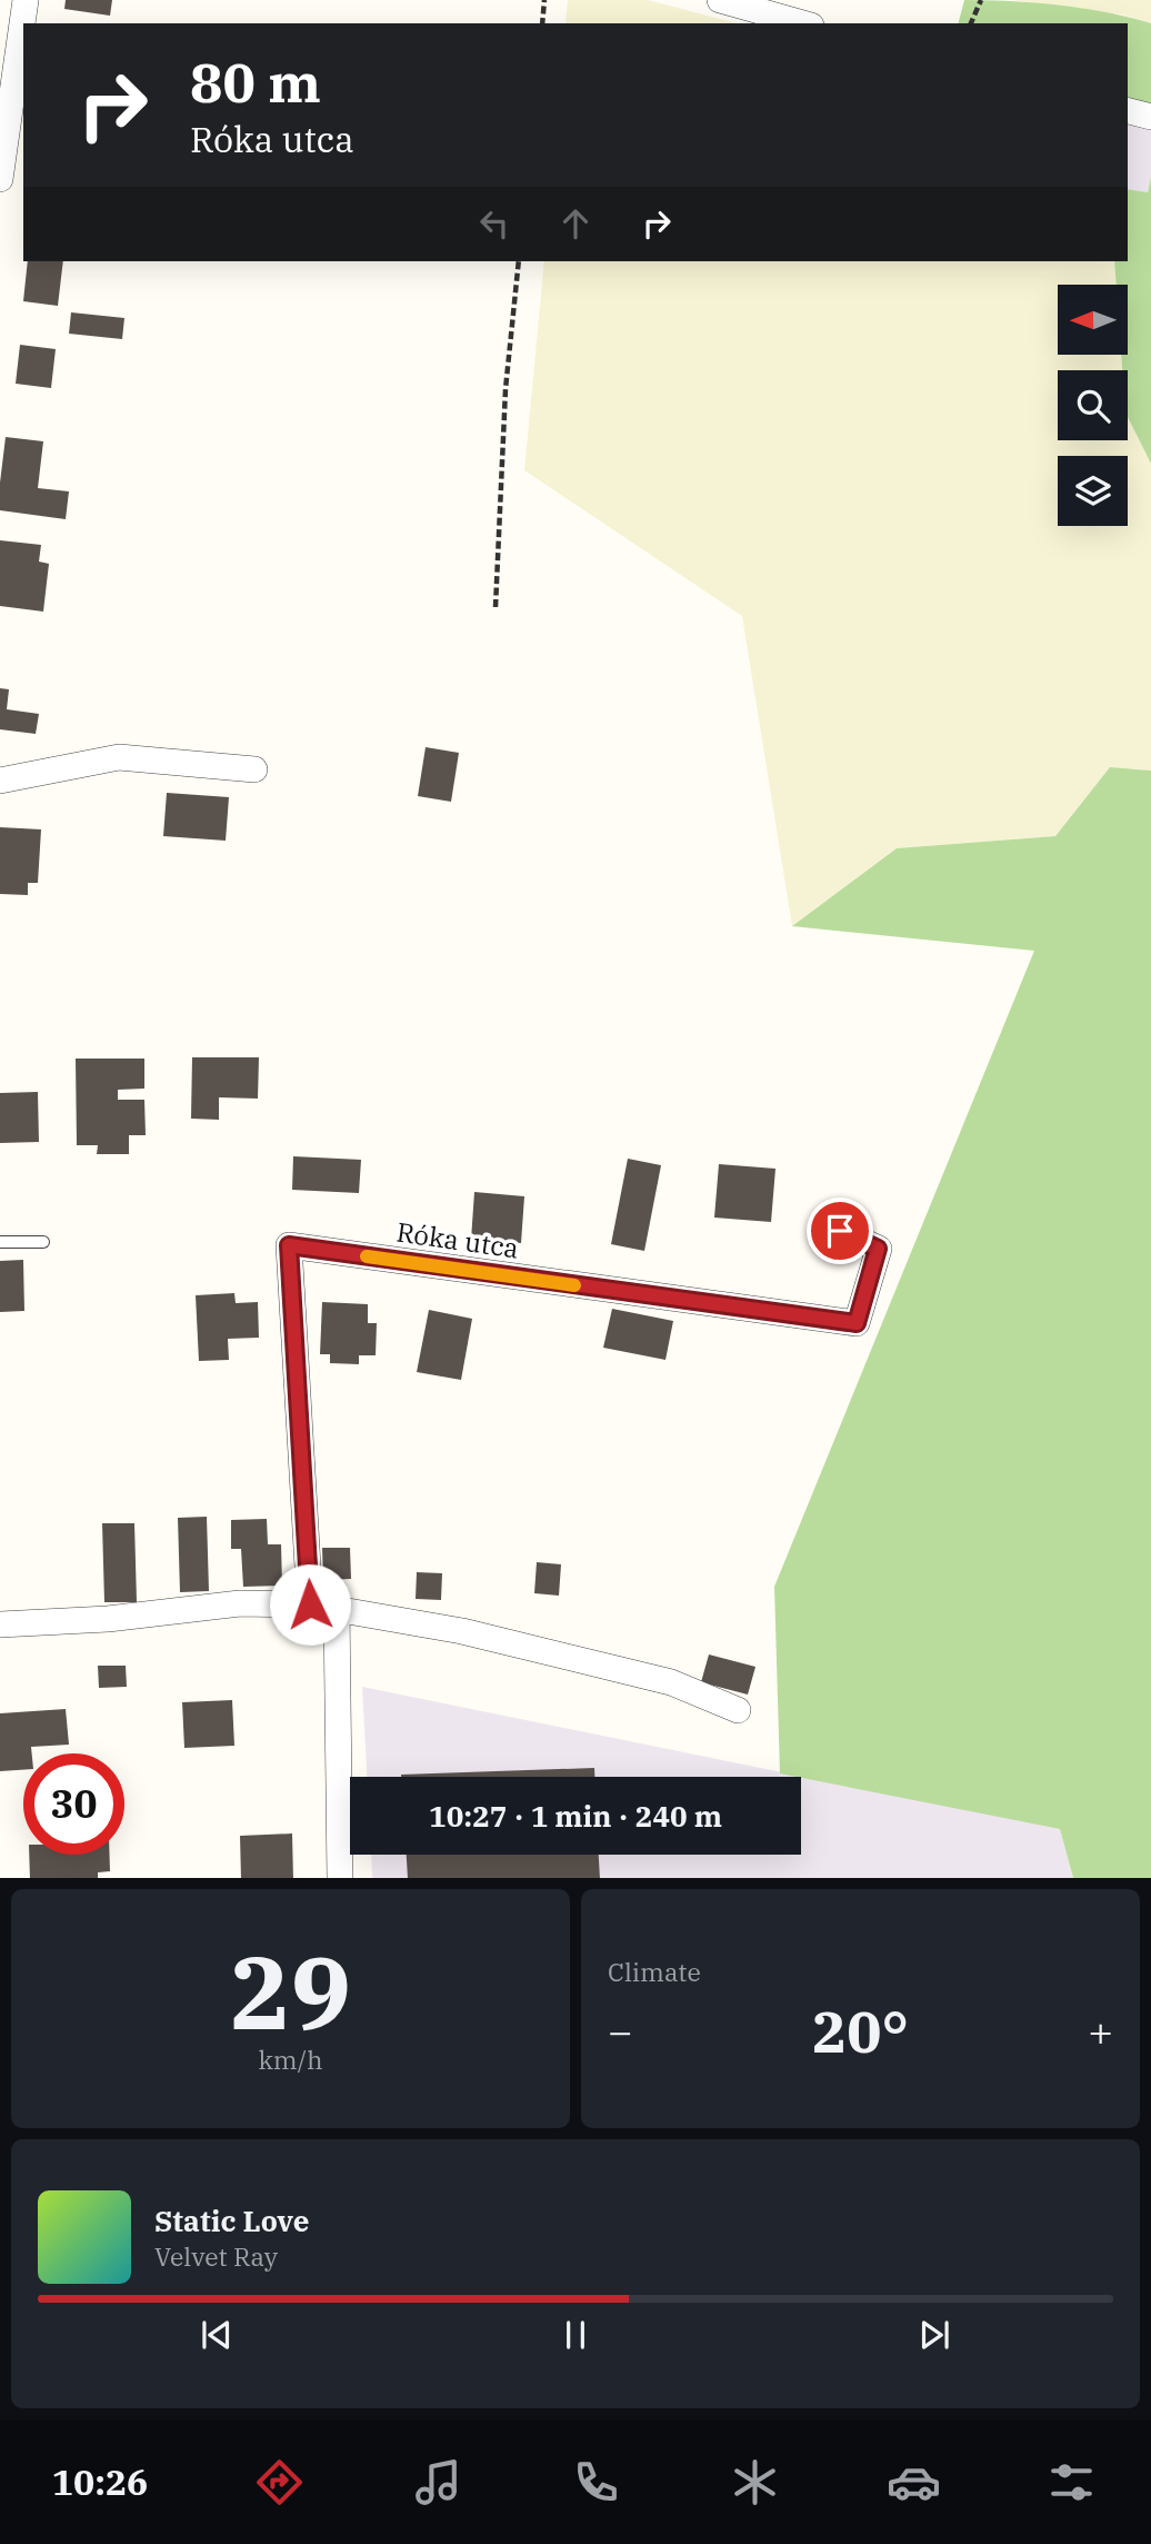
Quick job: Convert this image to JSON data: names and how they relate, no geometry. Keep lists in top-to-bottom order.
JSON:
{
  "streets": {
    "street": ["Róka utca"]
  },
  "north": "left",
  "page": {
    "turn": ["80 m", "Róka utca"],
    "limit": "30",
    "trip": "10:27 · 1 min · 240 m",
    "tile": [
      ["29", "km/h"],
      "Climate"
    ],
    "heat": ["−", "20°", "+"],
    "song": ["Static Love", "Velvet Ray"],
    "tabs": "10:26"
  }
}
